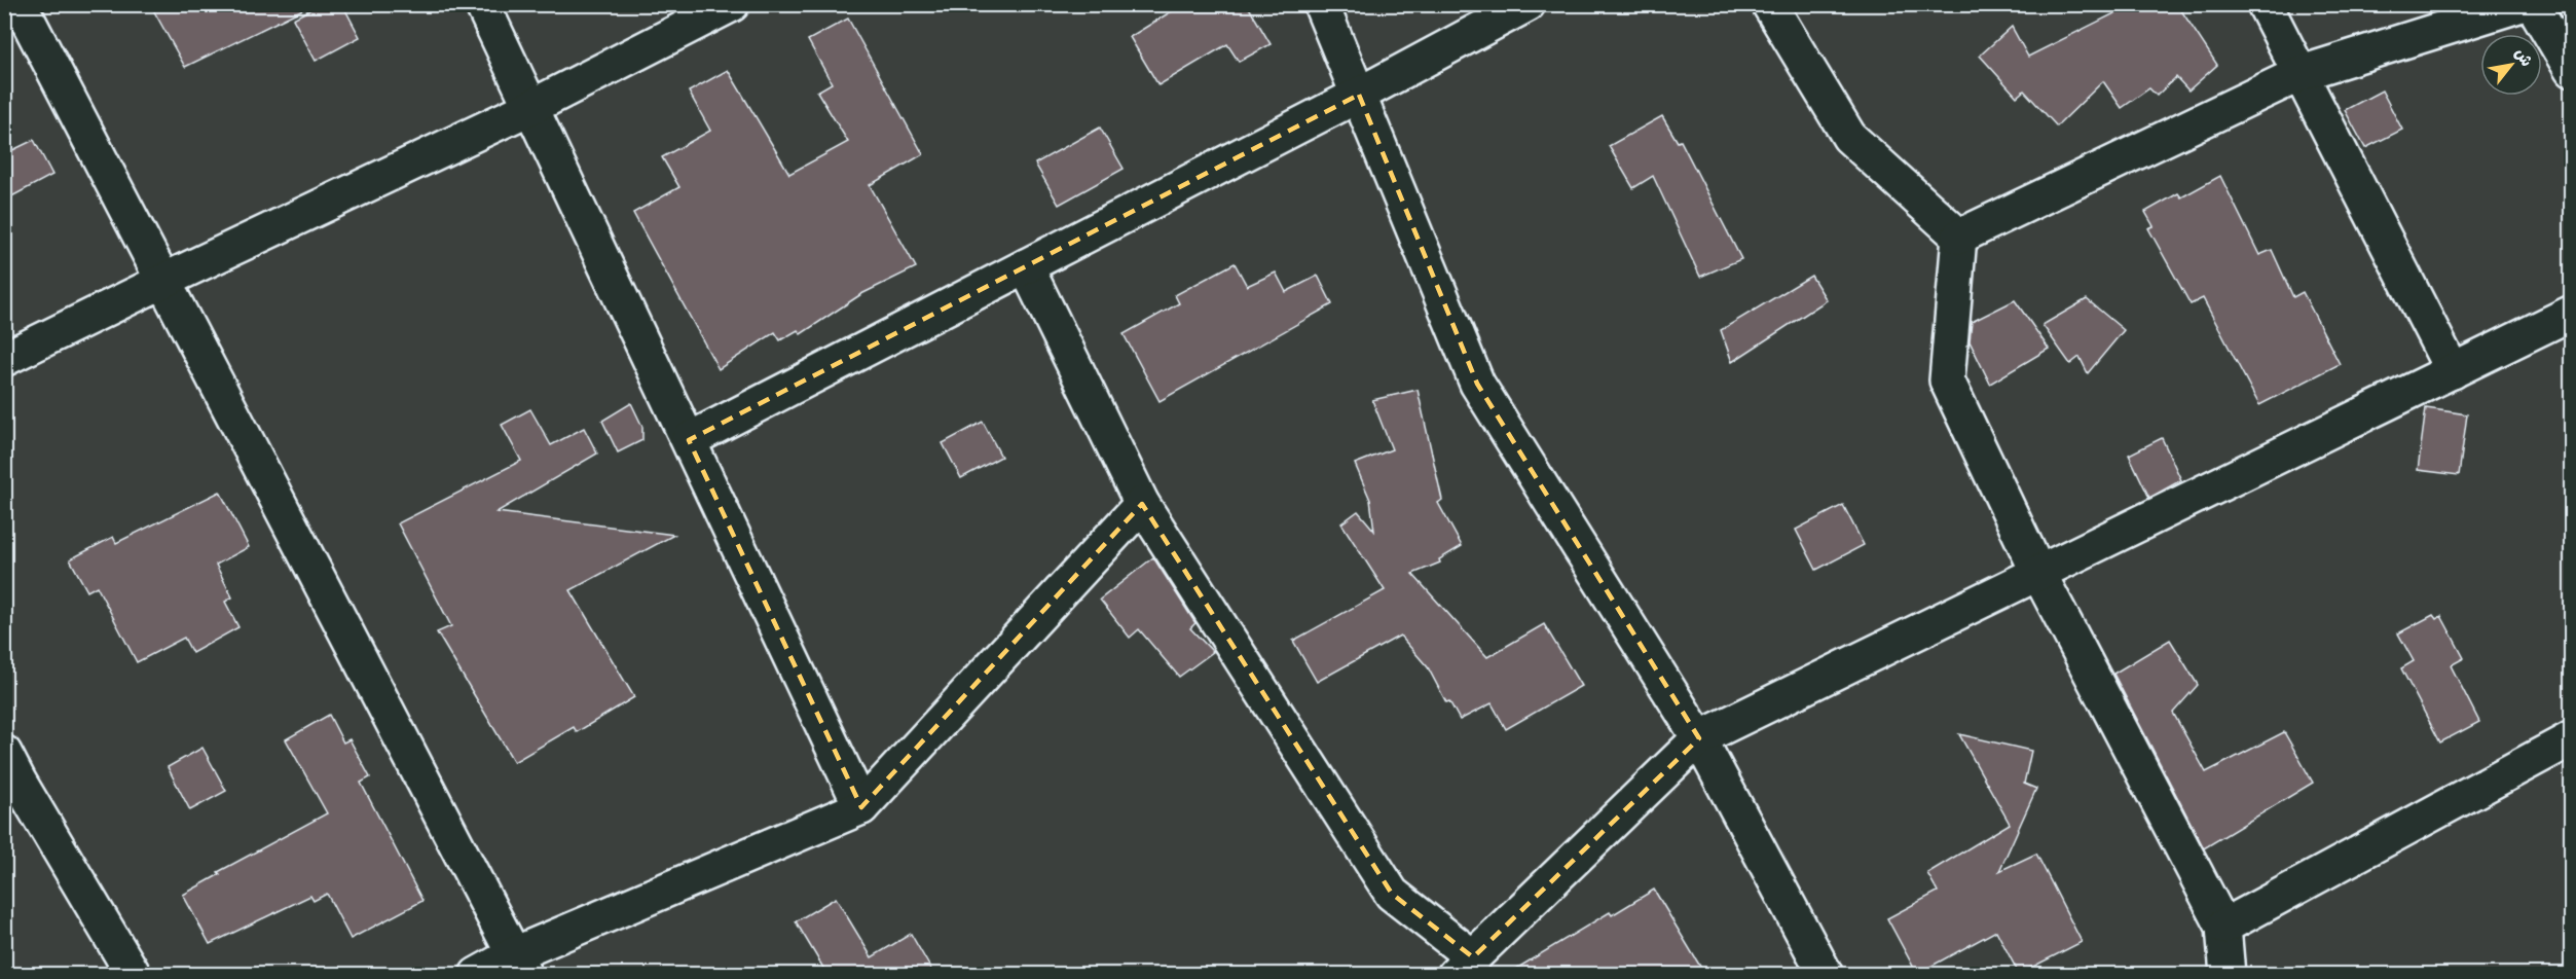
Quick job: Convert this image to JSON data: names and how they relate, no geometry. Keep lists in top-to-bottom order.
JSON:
{
  "north": "top right"
}
